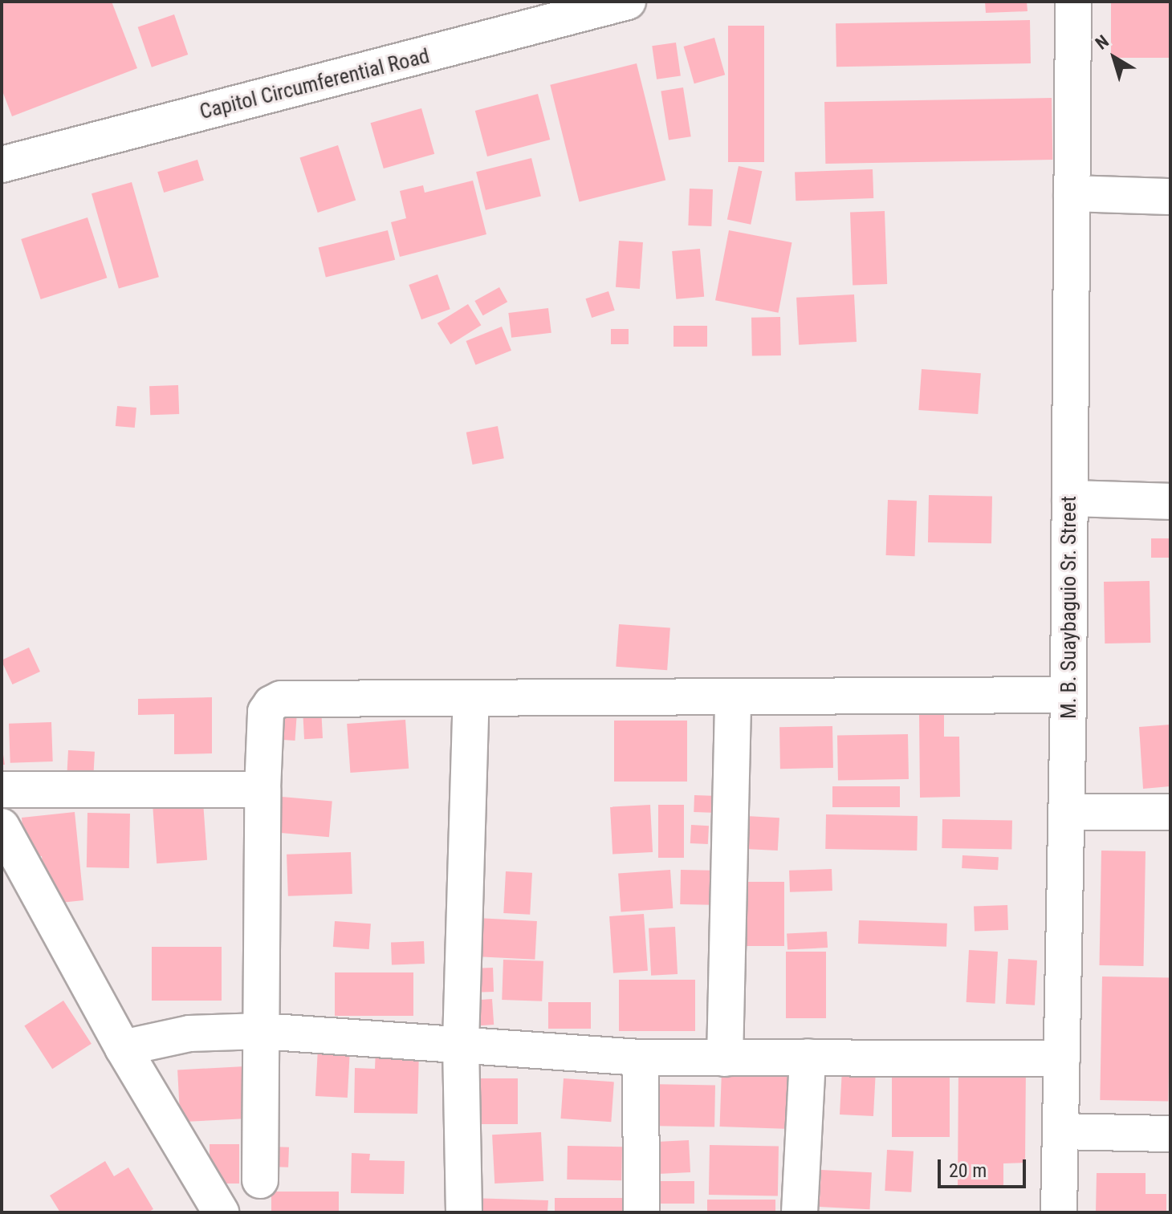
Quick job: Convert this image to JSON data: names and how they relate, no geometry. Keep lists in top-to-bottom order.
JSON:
{
  "streets": {
    "street": ["Capitol Circumferential Road", "M. B. Suaybaguio Sr. Street"]
  },
  "scale_bar": "20 m",
  "north": "top left"
}
